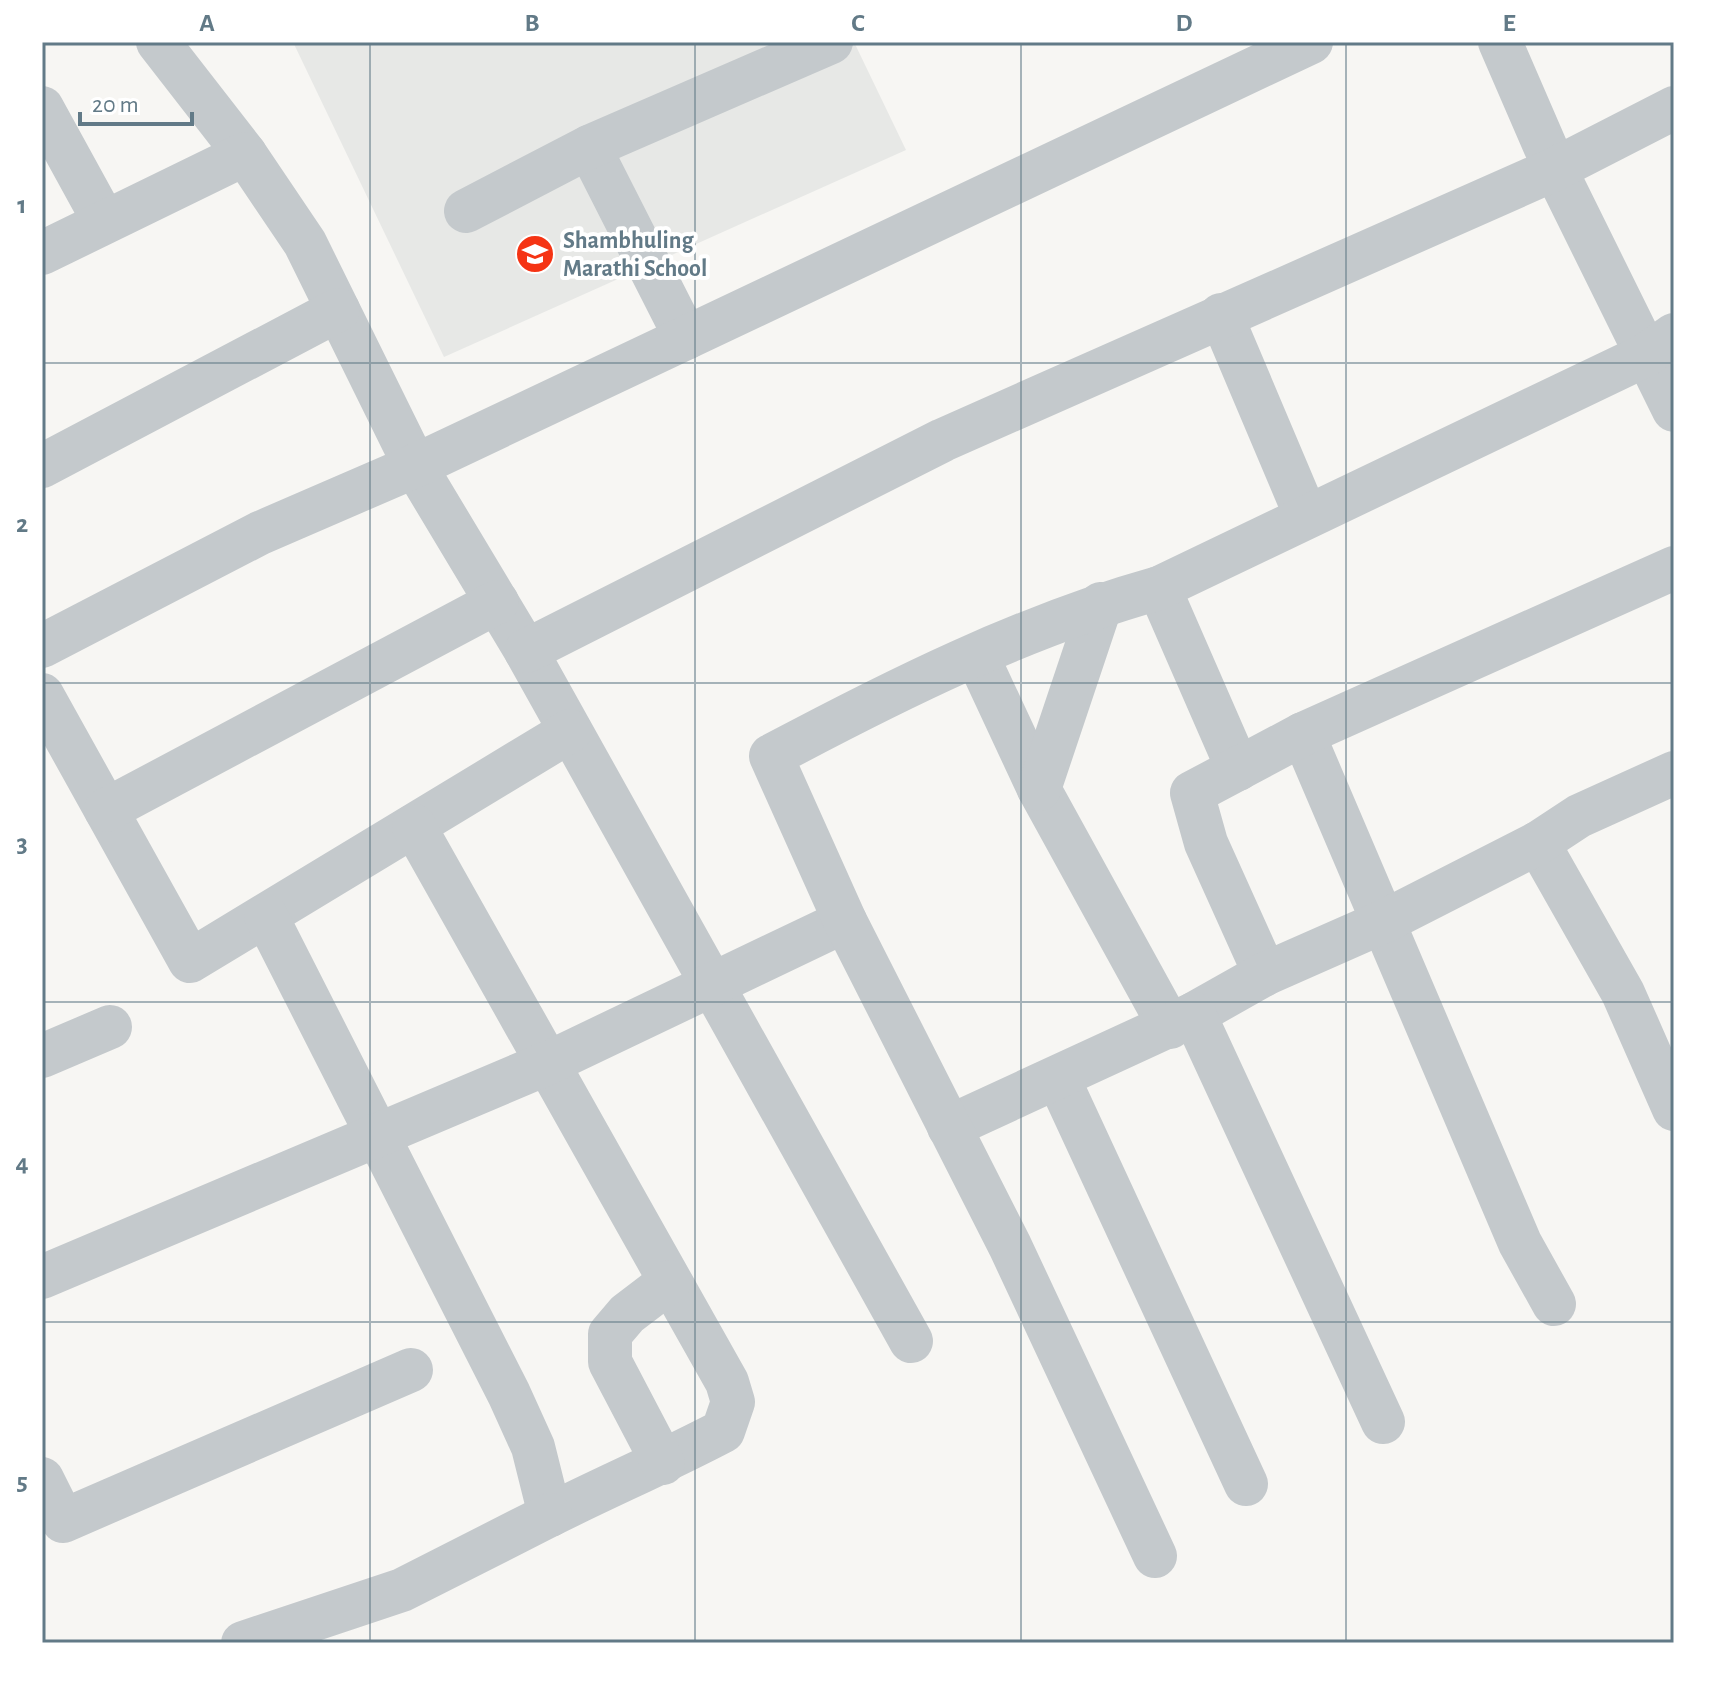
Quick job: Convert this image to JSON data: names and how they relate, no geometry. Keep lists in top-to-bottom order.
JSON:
{
  "places": {
    "school or university": ["Shambhuling Marathi School"]
  },
  "scale_bar": "20 m",
  "grid": {
    "columns": [
      "A",
      "B",
      "C",
      "D",
      "E"
    ],
    "rows": [
      "1",
      "2",
      "3",
      "4",
      "5"
    ]
  }
}
